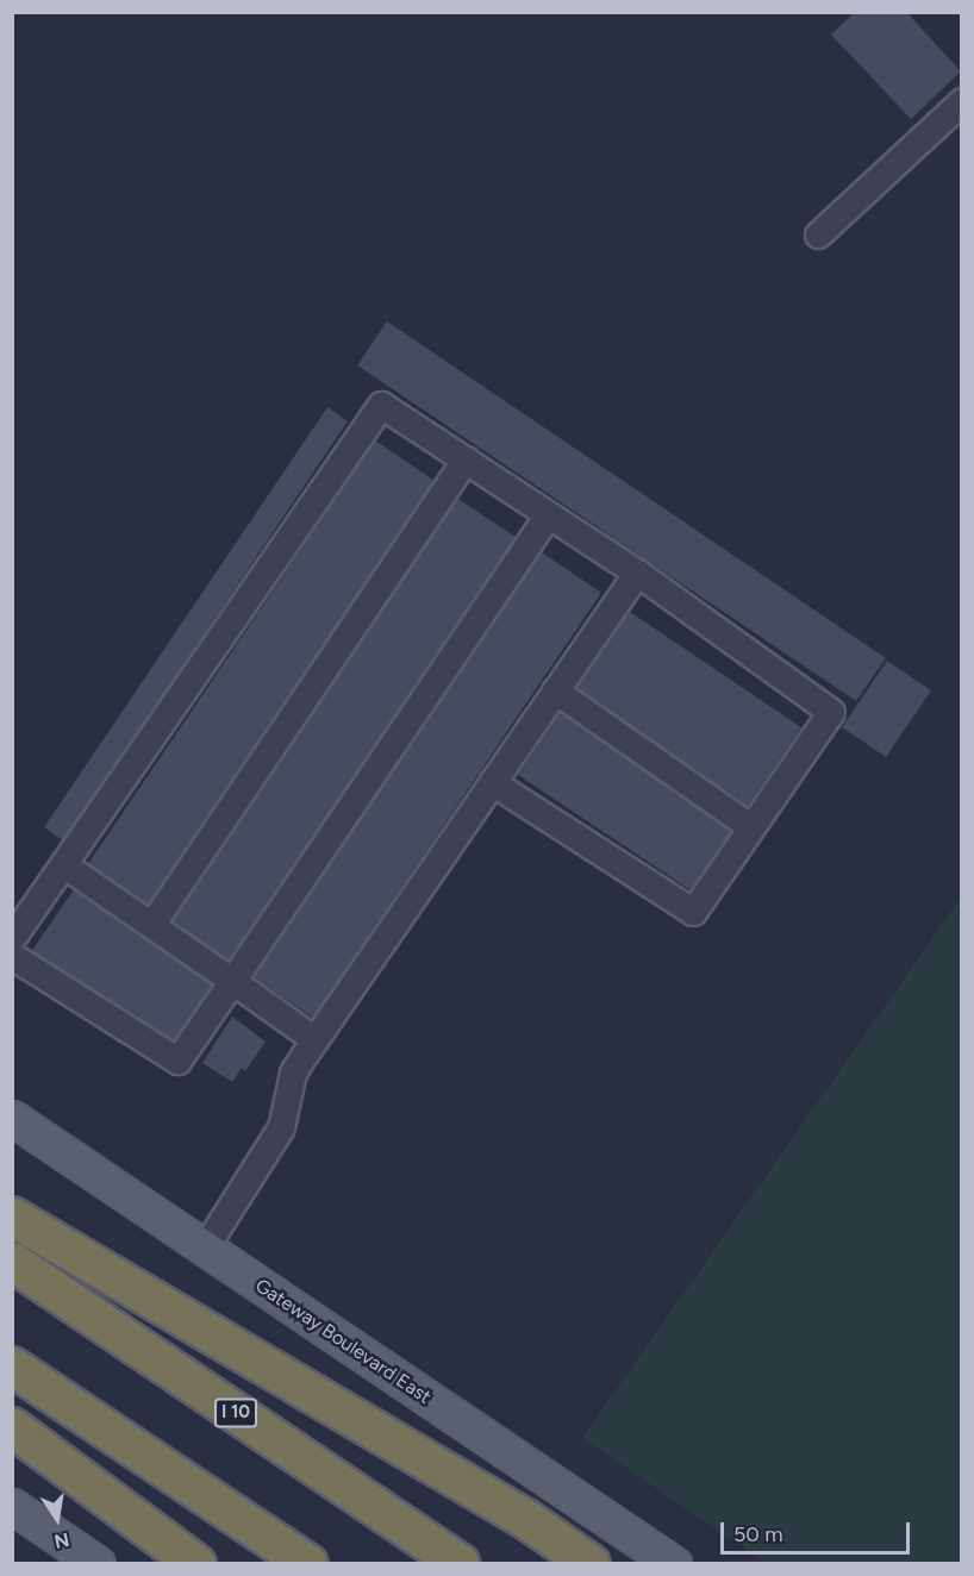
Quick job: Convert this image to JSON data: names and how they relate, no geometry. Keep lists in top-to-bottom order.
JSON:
{
  "streets": {
    "highway": ["I 10"],
    "main road": ["Gateway Boulevard East"]
  },
  "scale_bar": "50 m",
  "north": "bottom"
}
